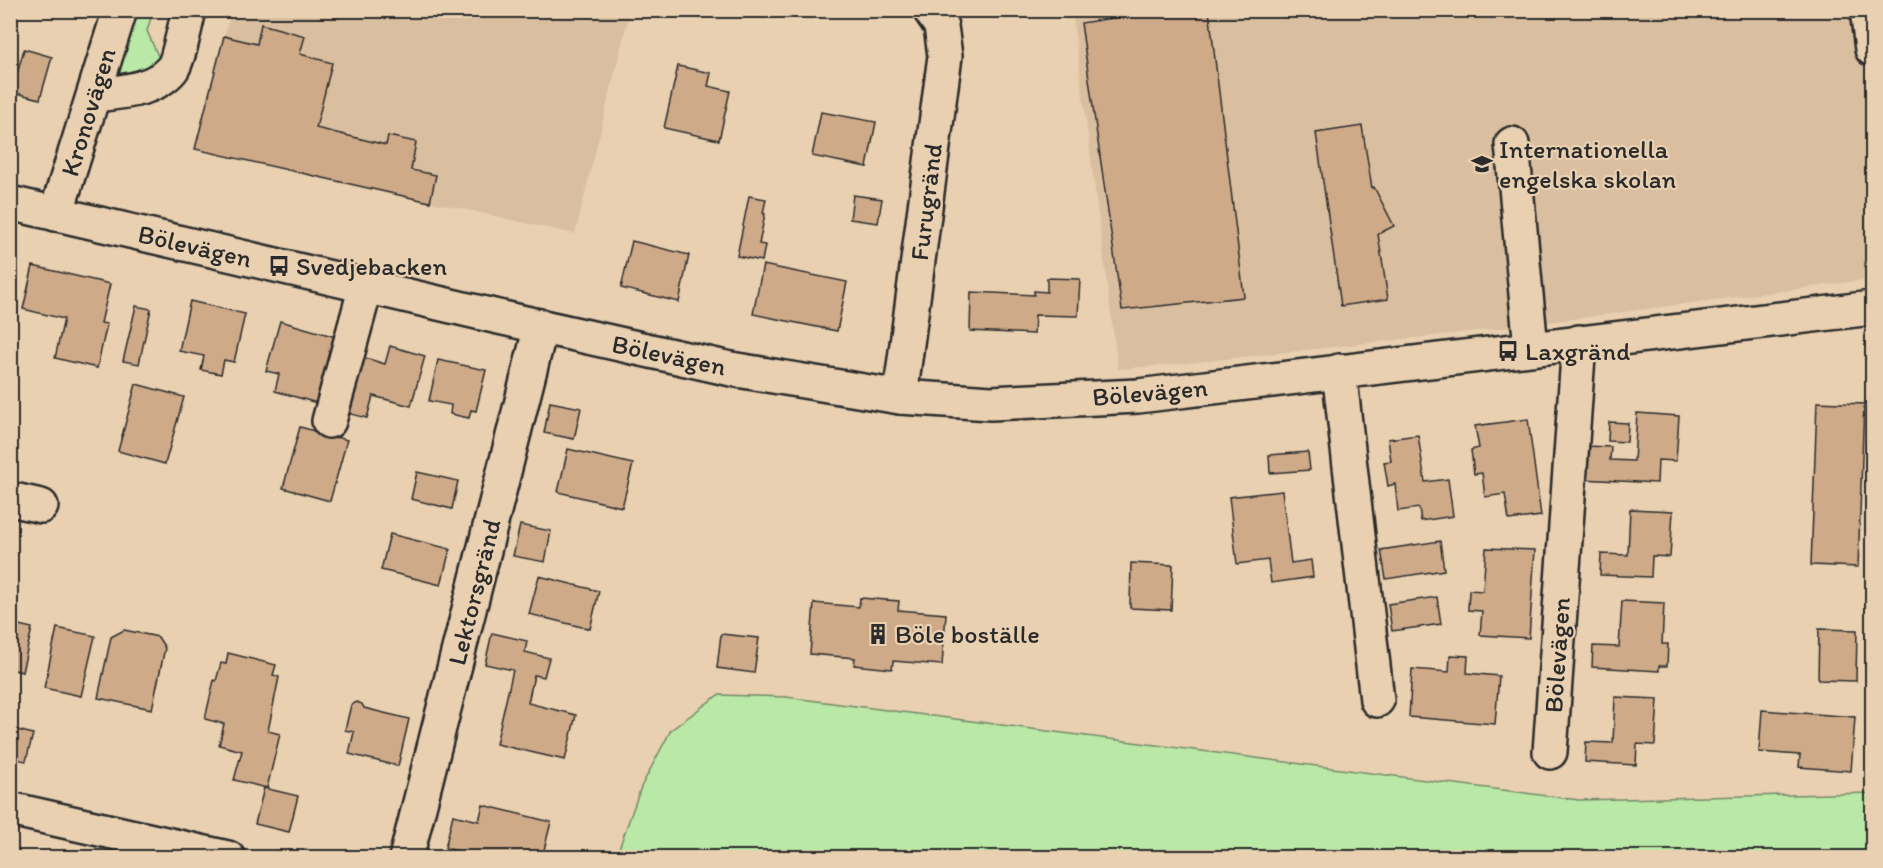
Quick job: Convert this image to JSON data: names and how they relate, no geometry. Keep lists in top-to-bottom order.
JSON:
{
  "streets": {
    "street": [
      "Kronovägen",
      "Furugränd",
      "Bölevägen",
      "Lektorsgränd"
    ]
  },
  "crossings": [
    ["Kronovägen", "Bölevägen"],
    ["Furugränd", "Bölevägen"],
    ["Bölevägen", "Lektorsgränd"]
  ],
  "places": {
    "school or university": ["Internationella engelska skolan"],
    "bus stop": ["Svedjebacken", "Laxgränd"],
    "building": ["Böle boställe"]
  }
}
